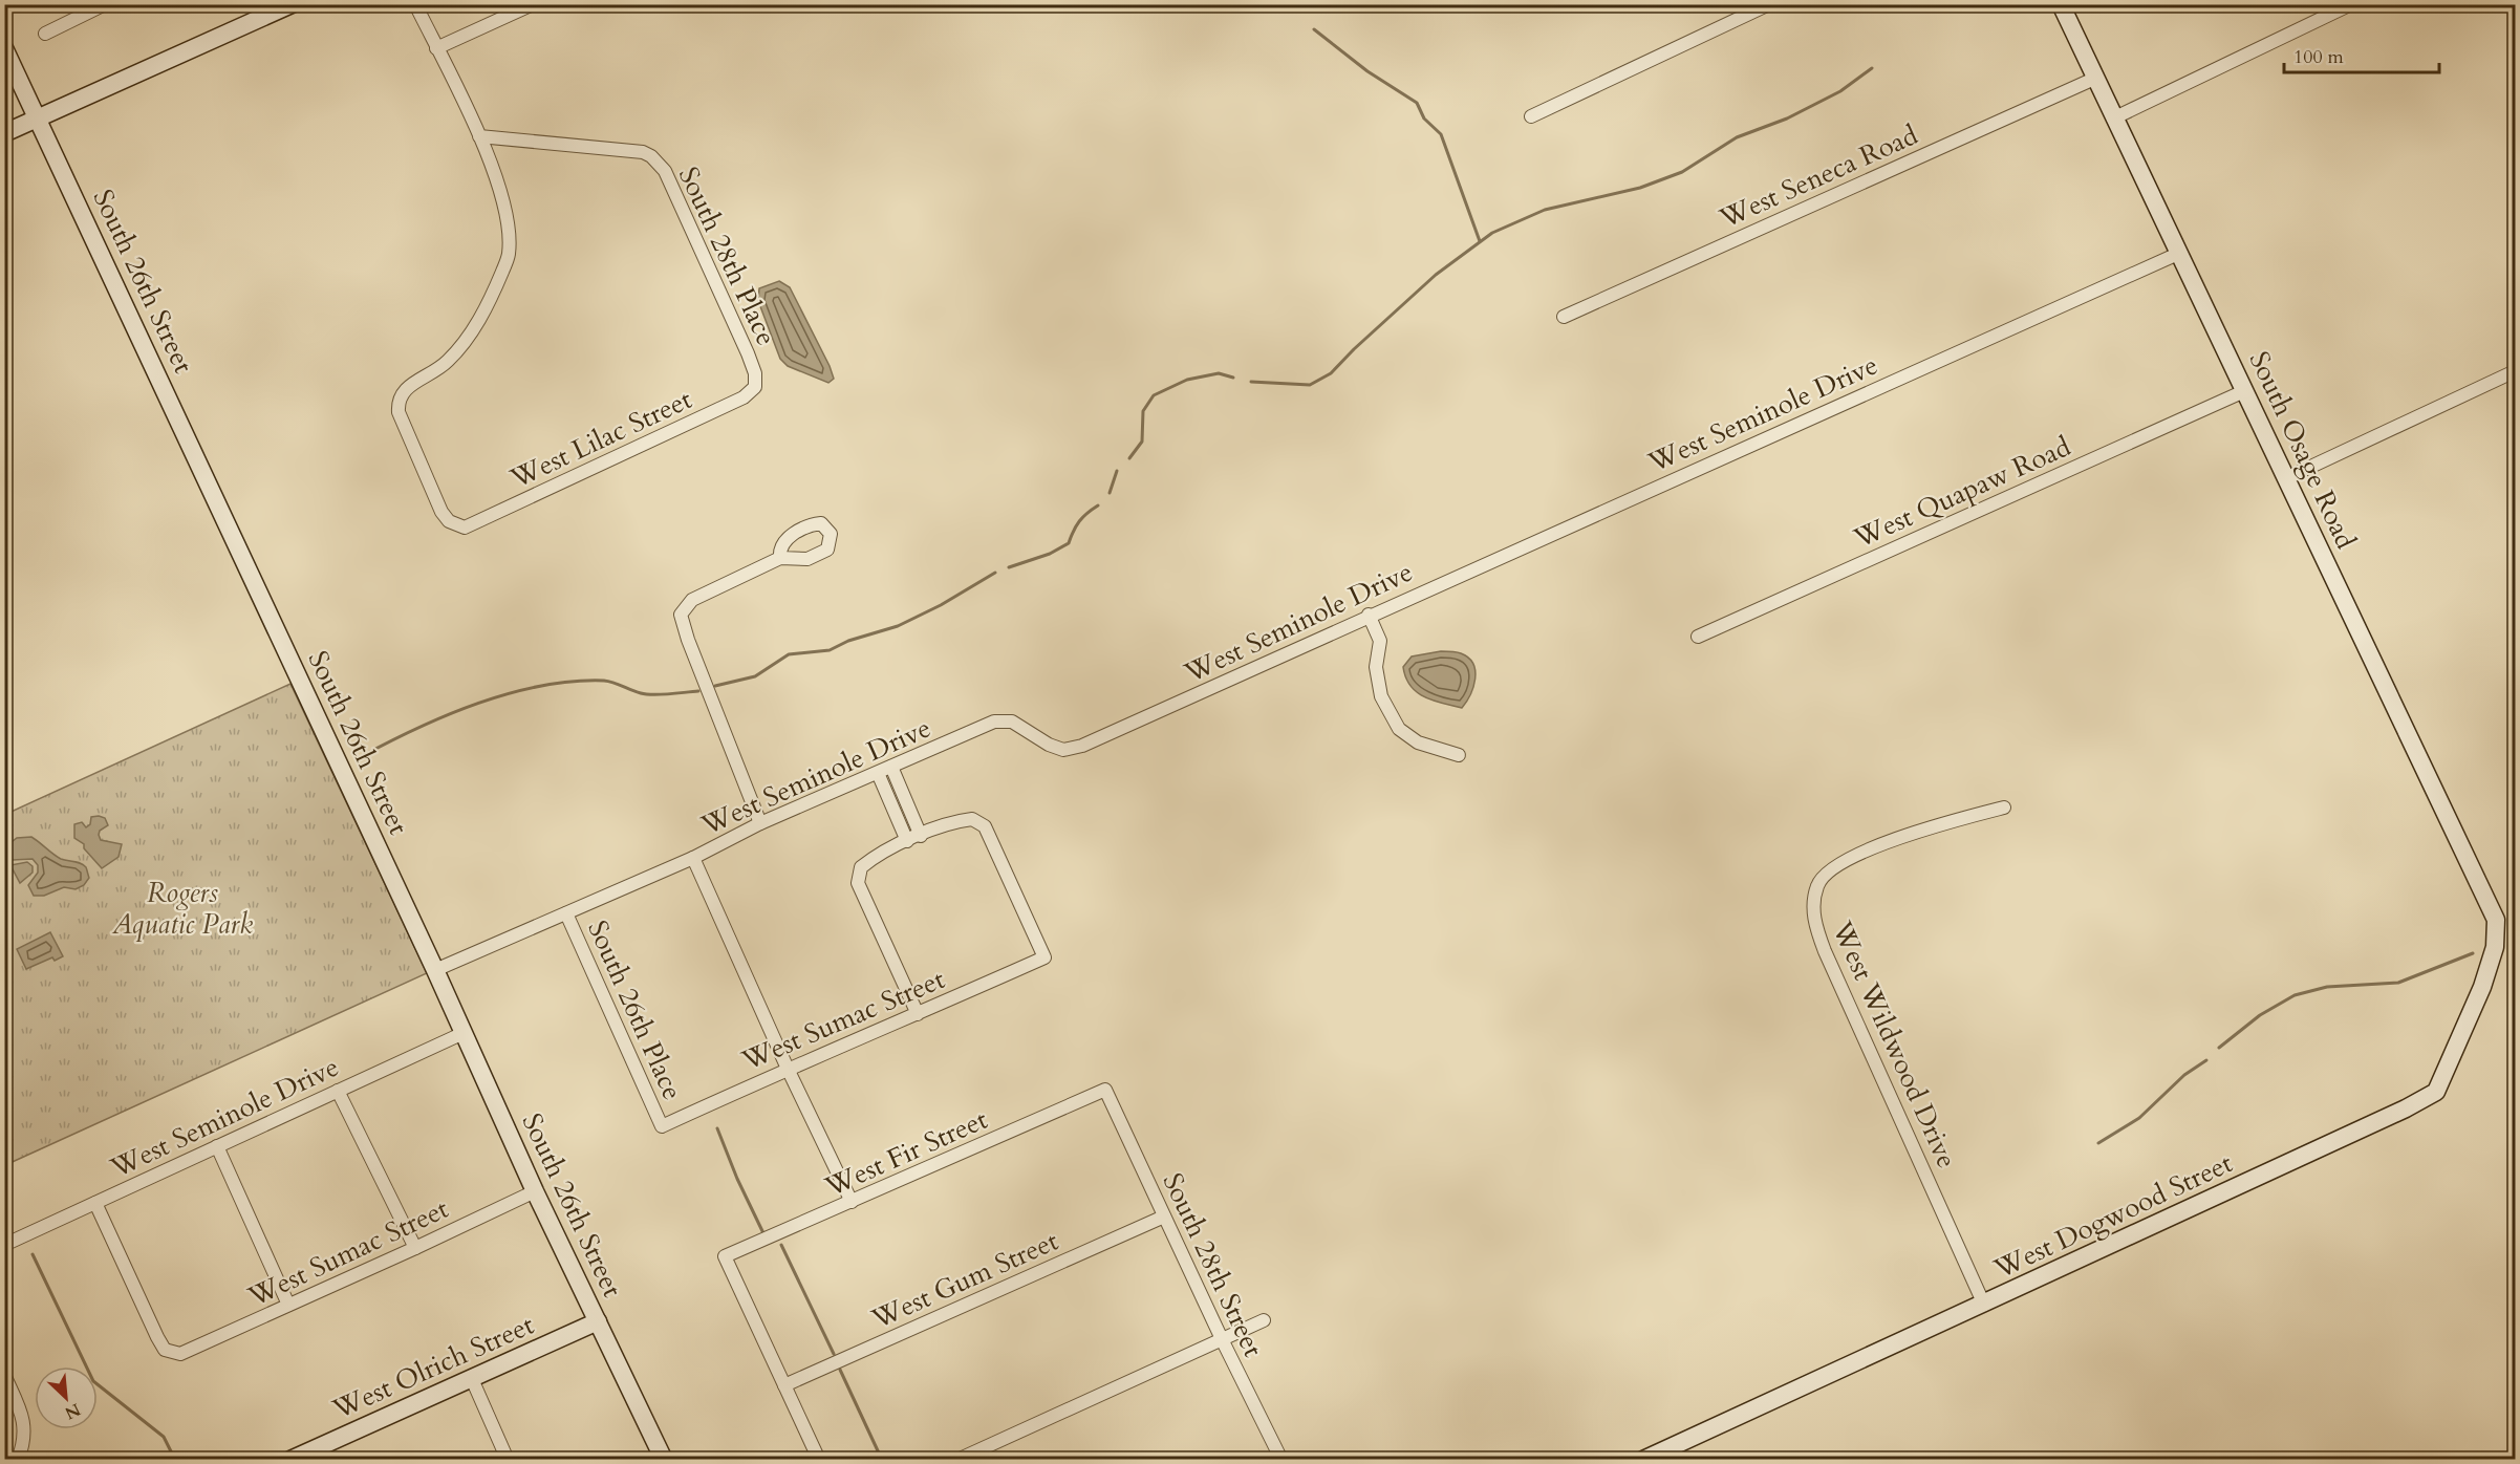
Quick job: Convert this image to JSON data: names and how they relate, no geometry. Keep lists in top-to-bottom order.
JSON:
{
  "streets": {
    "street": [
      "West Seneca Road",
      "South 28th Place",
      "South 26th Street",
      "West Seminole Drive",
      "West Lilac Street",
      "South Osage Road",
      "West Quapaw Road",
      "South 26th Place",
      "West Sumac Street",
      "West Wildwood Drive",
      "West Fir Street",
      "West Dogwood Street",
      "South 28th Street",
      "West Gum Street",
      "West Olrich Street"
    ]
  },
  "crossings": [
    ["West Seneca Road", "South Osage Road"],
    ["South 28th Place", "West Lilac Street"],
    ["South 26th Street", "West Seminole Drive"],
    ["South 26th Street", "West Sumac Street"],
    ["South 26th Street", "West Olrich Street"],
    ["West Seminole Drive", "South Osage Road"],
    ["West Seminole Drive", "South 26th Place"],
    ["West Seminole Drive", "West Sumac Street"],
    ["South Osage Road", "West Quapaw Road"],
    ["South Osage Road", "West Dogwood Street"],
    ["South 26th Place", "West Sumac Street"],
    ["West Wildwood Drive", "West Dogwood Street"],
    ["West Fir Street", "South 28th Street"],
    ["West Fir Street", "West Gum Street"],
    ["South 28th Street", "West Gum Street"]
  ],
  "parks": ["Rogers Aquatic Park"],
  "scale_bar": "100 m",
  "north": "bottom right"
}
